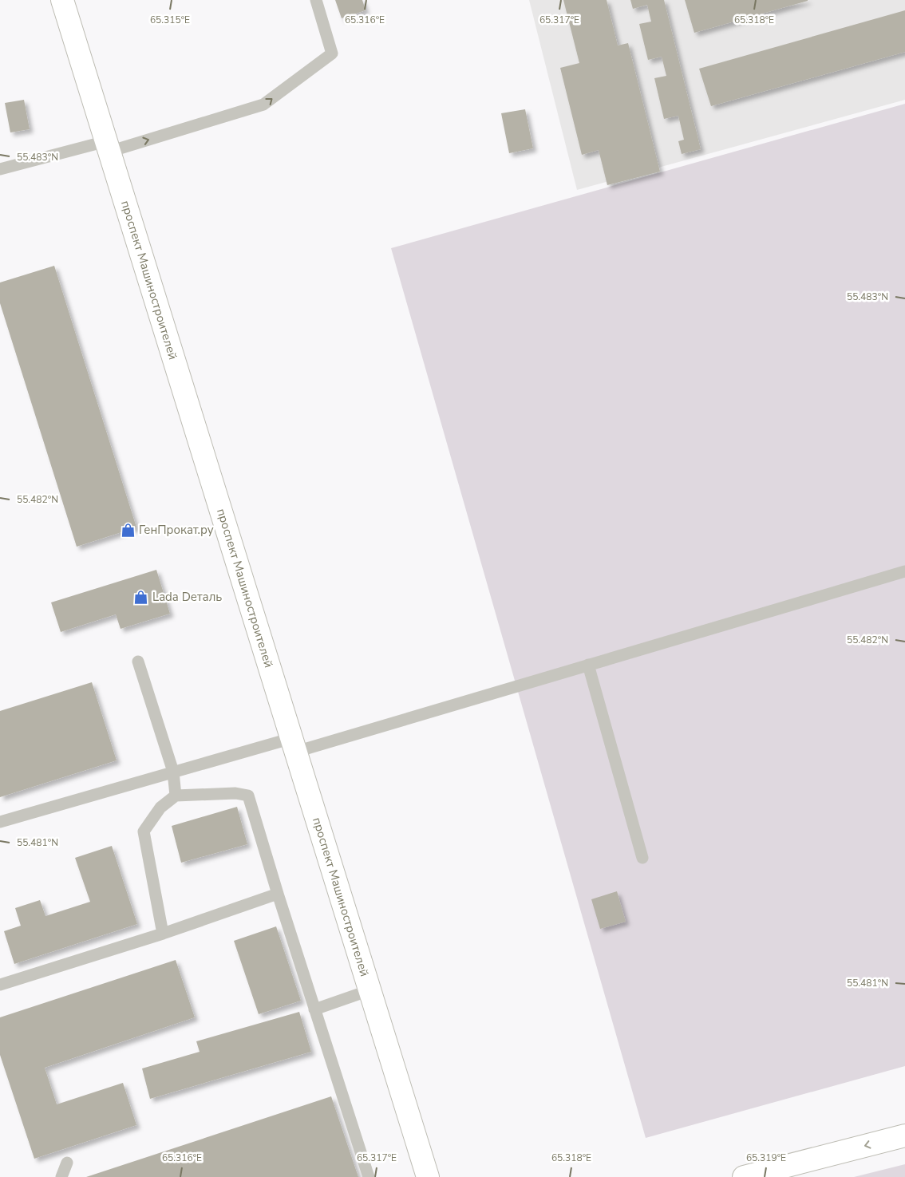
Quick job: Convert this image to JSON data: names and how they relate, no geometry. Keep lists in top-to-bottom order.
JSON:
{
  "streets": {
    "main road": ["проспект Машиностроителей"]
  },
  "places": {
    "shop": ["ГенПрокат.ру", "Lada Dеталь"]
  },
  "coordinates": [
    "65.315°E",
    "65.316°E",
    "65.317°E",
    "65.318°E",
    "55.483°N",
    "55.482°N",
    "55.481°N",
    "65.319°E"
  ]
}
